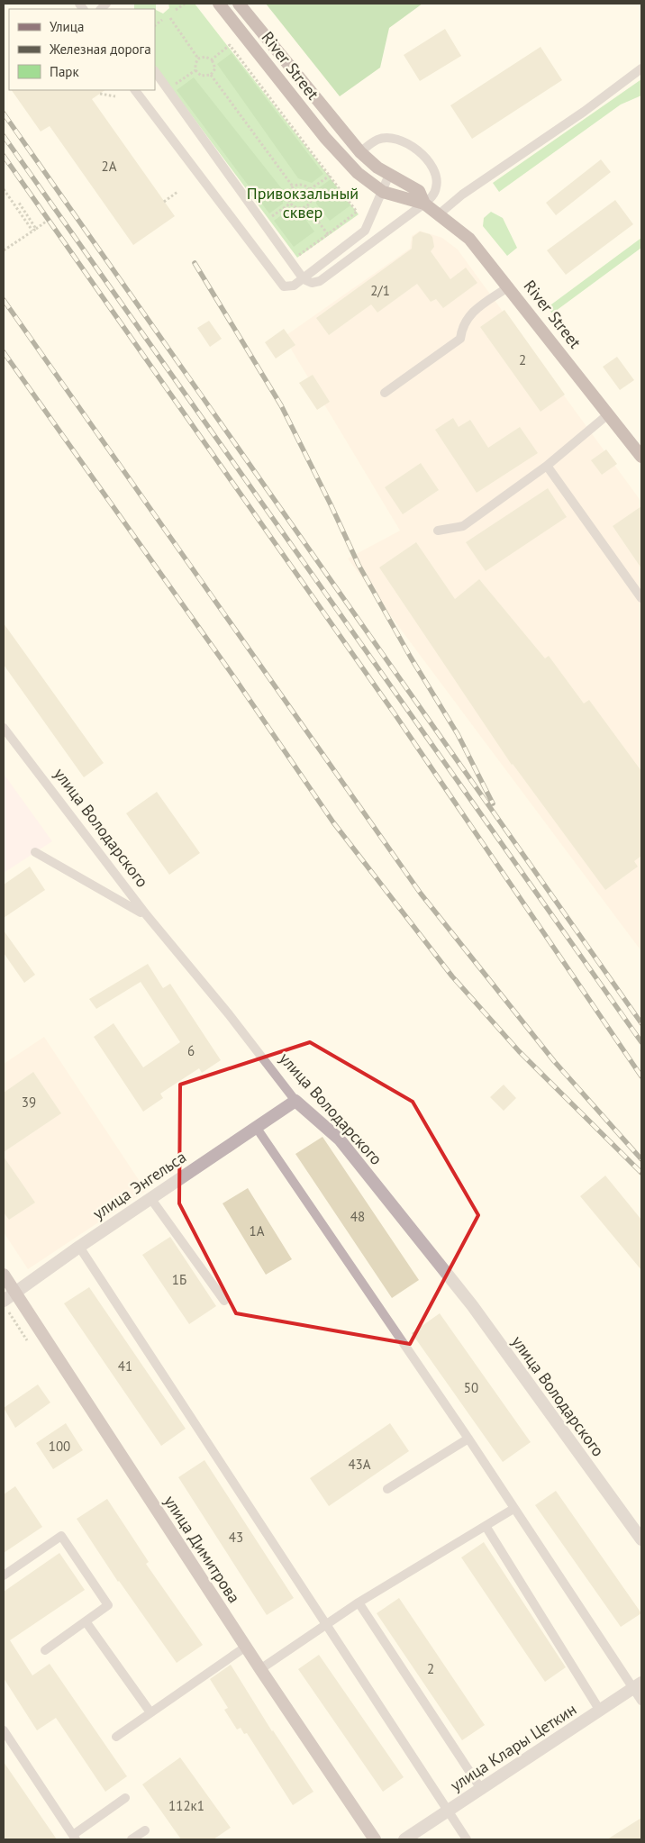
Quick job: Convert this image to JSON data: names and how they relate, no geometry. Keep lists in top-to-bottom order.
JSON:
{
  "streets": {
    "main road": ["River Street", "улица Димитрова"],
    "street": ["улица Володарского", "улица Энгельса", "улица Клары Цеткин"]
  },
  "crossings": [
    ["улица Володарского", "улица Энгельса"],
    ["улица Энгельса", "улица Димитрова"]
  ],
  "parks": ["Привокзальный сквер"],
  "house_numbers": [
    "2А",
    "2/1",
    "2",
    "6",
    "39",
    "48",
    "1А",
    "1Б",
    "41",
    "50",
    "100",
    "43А",
    "43",
    "2",
    "112к1"
  ],
  "legend": ["Улица", "Железная дорога", "Парк"]
}
